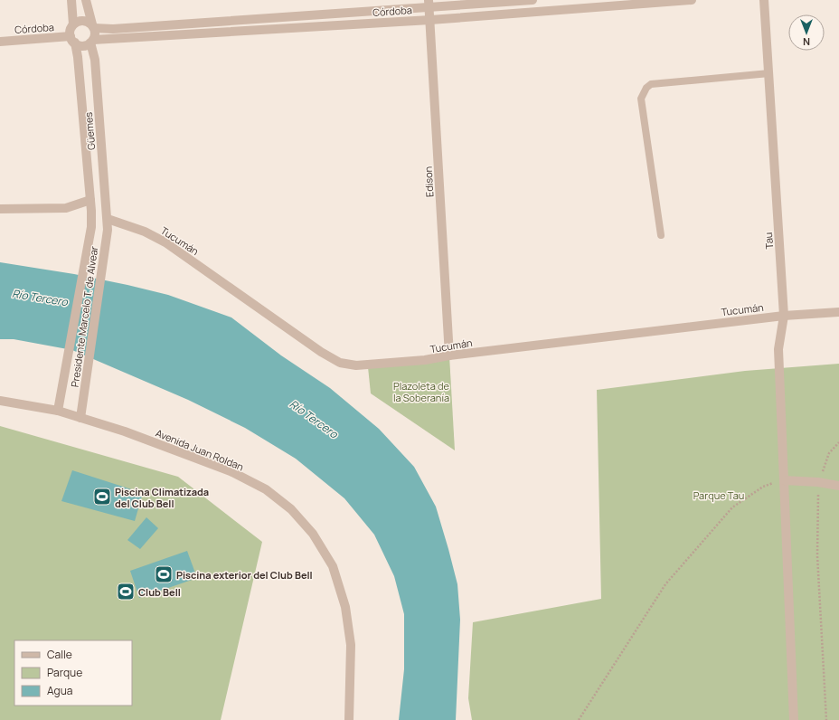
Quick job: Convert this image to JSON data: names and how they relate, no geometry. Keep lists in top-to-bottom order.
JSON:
{
  "streets": {
    "street": [
      "Córdoba",
      "Güemes",
      "Edison",
      "Tucumán",
      "Tau",
      "Presidente Marcelo T. de Alvear",
      "Avenida Juan Roldan"
    ]
  },
  "crossings": [
    ["Córdoba", "Güemes"],
    ["Córdoba", "Edison"],
    ["Güemes", "Tucumán"],
    ["Güemes", "Presidente Marcelo T. de Alvear"],
    ["Edison", "Tucumán"],
    ["Tucumán", "Tau"],
    ["Tucumán", "Presidente Marcelo T. de Alvear"],
    ["Presidente Marcelo T. de Alvear", "Avenida Juan Roldan"]
  ],
  "water": ["Río Tercero"],
  "parks": ["Plazoleta de la Soberanía", "Parque Tau"],
  "places": {
    "sports": ["Piscina Climatizada del Club Bell", "Piscina exterior del Club Bell", "Club Bell"]
  },
  "legend": ["Calle", "Parque", "Agua"],
  "north": "bottom"
}
